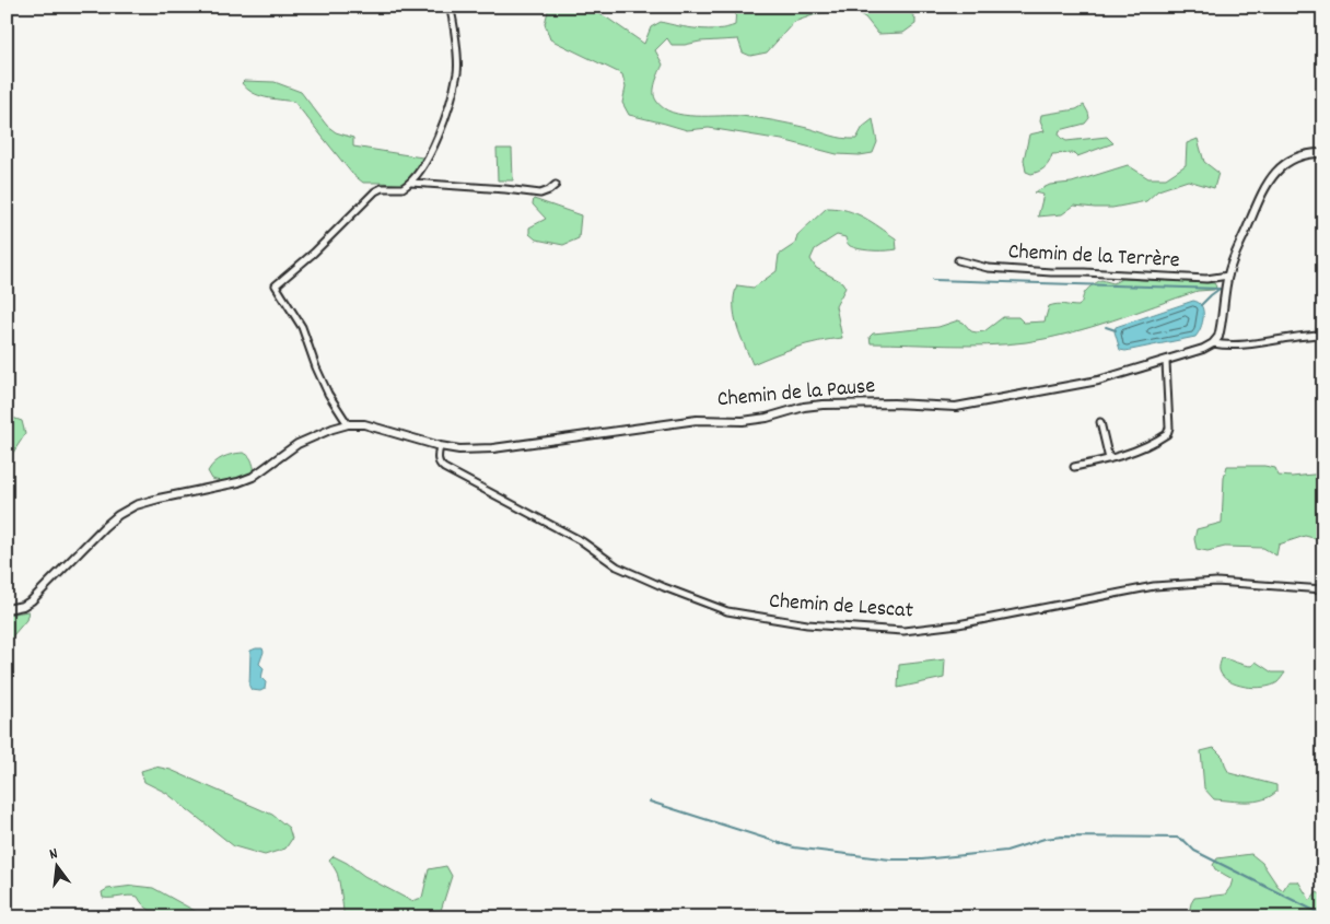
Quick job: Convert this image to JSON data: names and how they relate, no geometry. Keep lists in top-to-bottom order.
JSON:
{
  "streets": {
    "street": ["Chemin de la Terrère", "Chemin de la Pause", "Chemin de Lescat"]
  },
  "crossings": [
    ["Chemin de la Pause", "Chemin de Lescat"]
  ],
  "north": "top"
}
